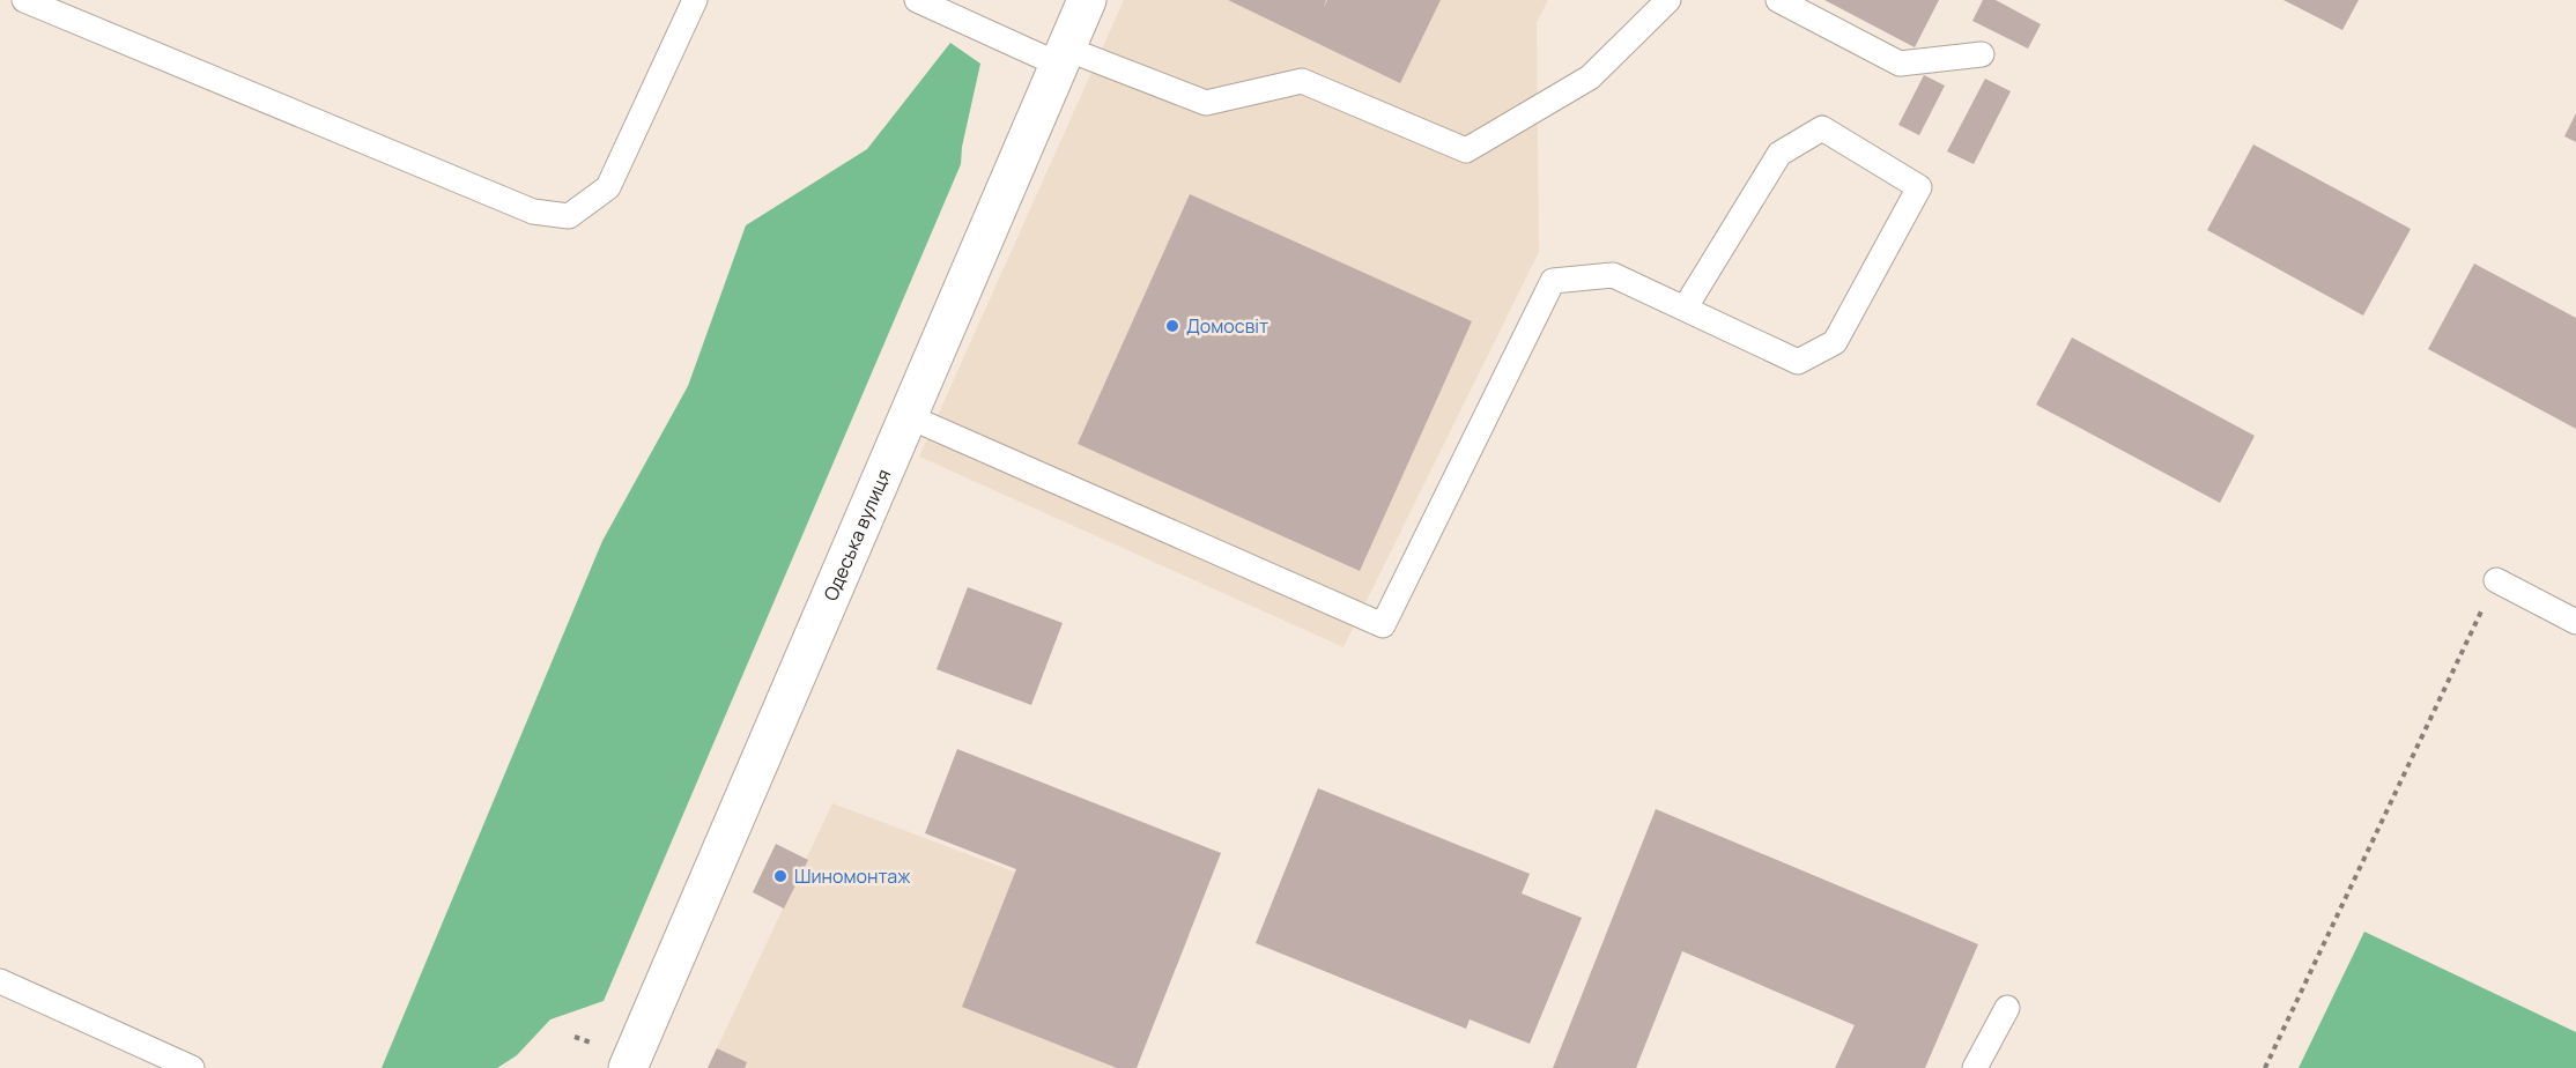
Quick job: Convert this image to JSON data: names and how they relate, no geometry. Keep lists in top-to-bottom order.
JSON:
{
  "streets": {
    "street": ["Одеська вулиця"]
  },
  "places": ["Домосвіт", "Шиномонтаж"]
}
